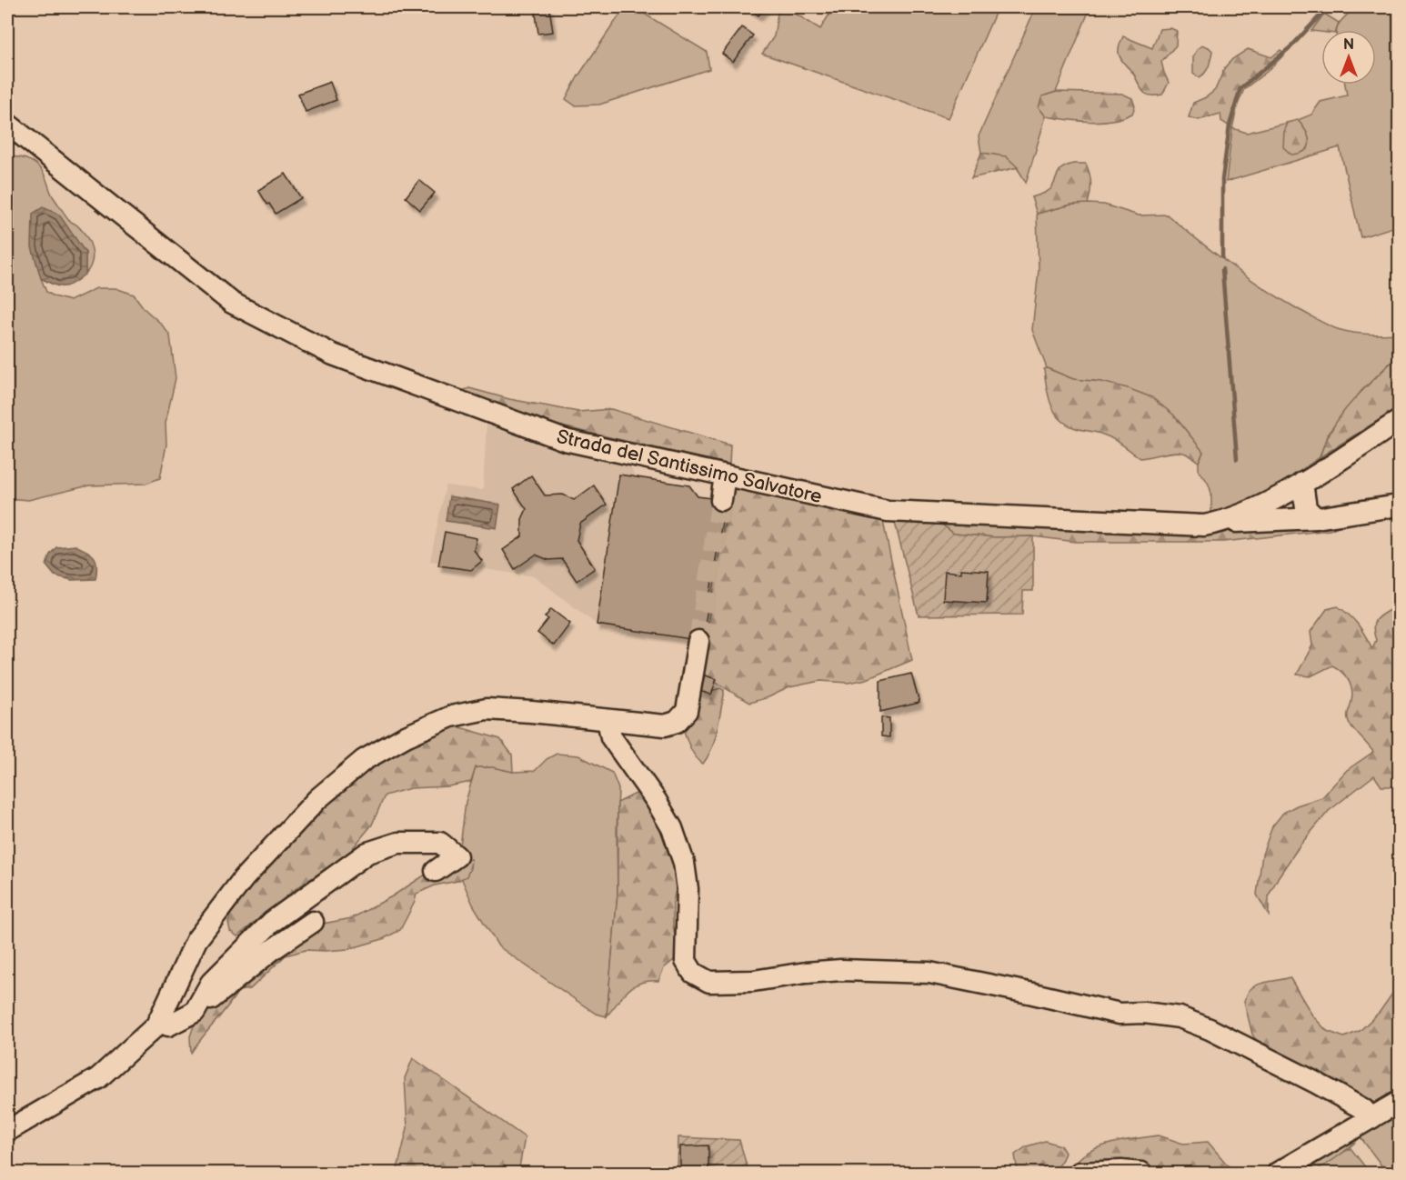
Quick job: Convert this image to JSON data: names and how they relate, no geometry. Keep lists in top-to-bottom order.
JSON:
{
  "streets": {
    "street": ["Strada del Santissimo Salvatore"]
  },
  "north": "top"
}
